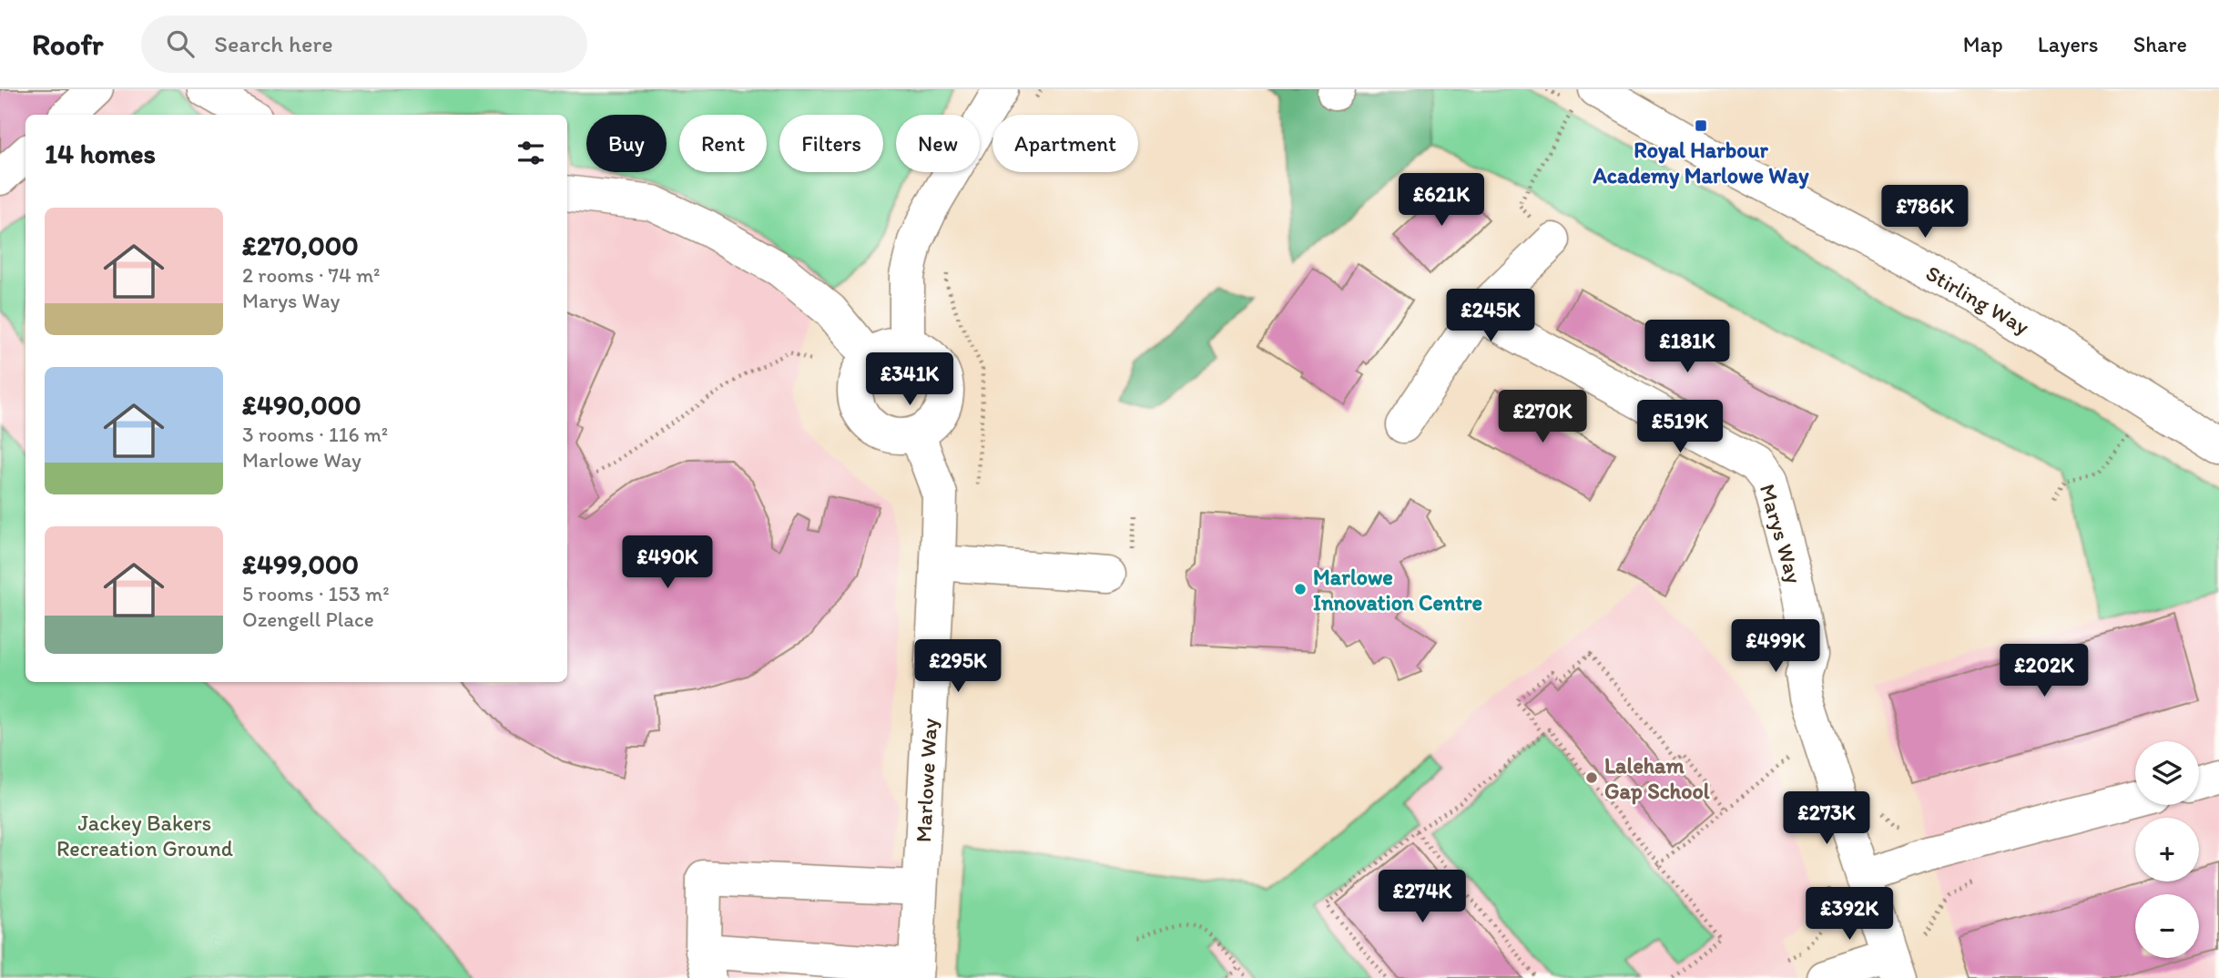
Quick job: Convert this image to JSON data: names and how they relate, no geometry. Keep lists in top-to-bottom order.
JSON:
{
  "streets": {
    "street": ["Stirling Way", "Marys Way", "Marlowe Way"]
  },
  "parks": ["Jackey Bakers Recreation Ground"],
  "places": {
    "transit": ["Royal Harbour Academy Marlowe Way"],
    "other": ["Marlowe Innovation Centre", "Laleham Gap School"]
  },
  "page": {
    "header": "Roofr",
    "search": "Search here",
    "nav": ["Map", "Layers", "Share"],
    "chip": [
      "Buy",
      "Rent",
      "Filters",
      "New",
      "Apartment"
    ],
    "heading": "14 homes",
    "price": [
      "£621K",
      "£786K",
      "£245K",
      "£181K",
      "£341K",
      "£270K",
      "£519K",
      "£490K",
      "£499K",
      "£295K",
      "£202K",
      "£273K",
      "£274K",
      "£392K"
    ],
    "list": [
      {
        "name": "£270,000",
        "note": "2 rooms · 74 m² · Marys Way"
      },
      {
        "name": "£490,000",
        "note": "3 rooms · 116 m² · Marlowe Way"
      },
      {
        "name": "£499,000",
        "note": "5 rooms · 153 m² · Ozengell Place"
      }
    ],
    "map_buttons": ["+", "−"]
  }
}
